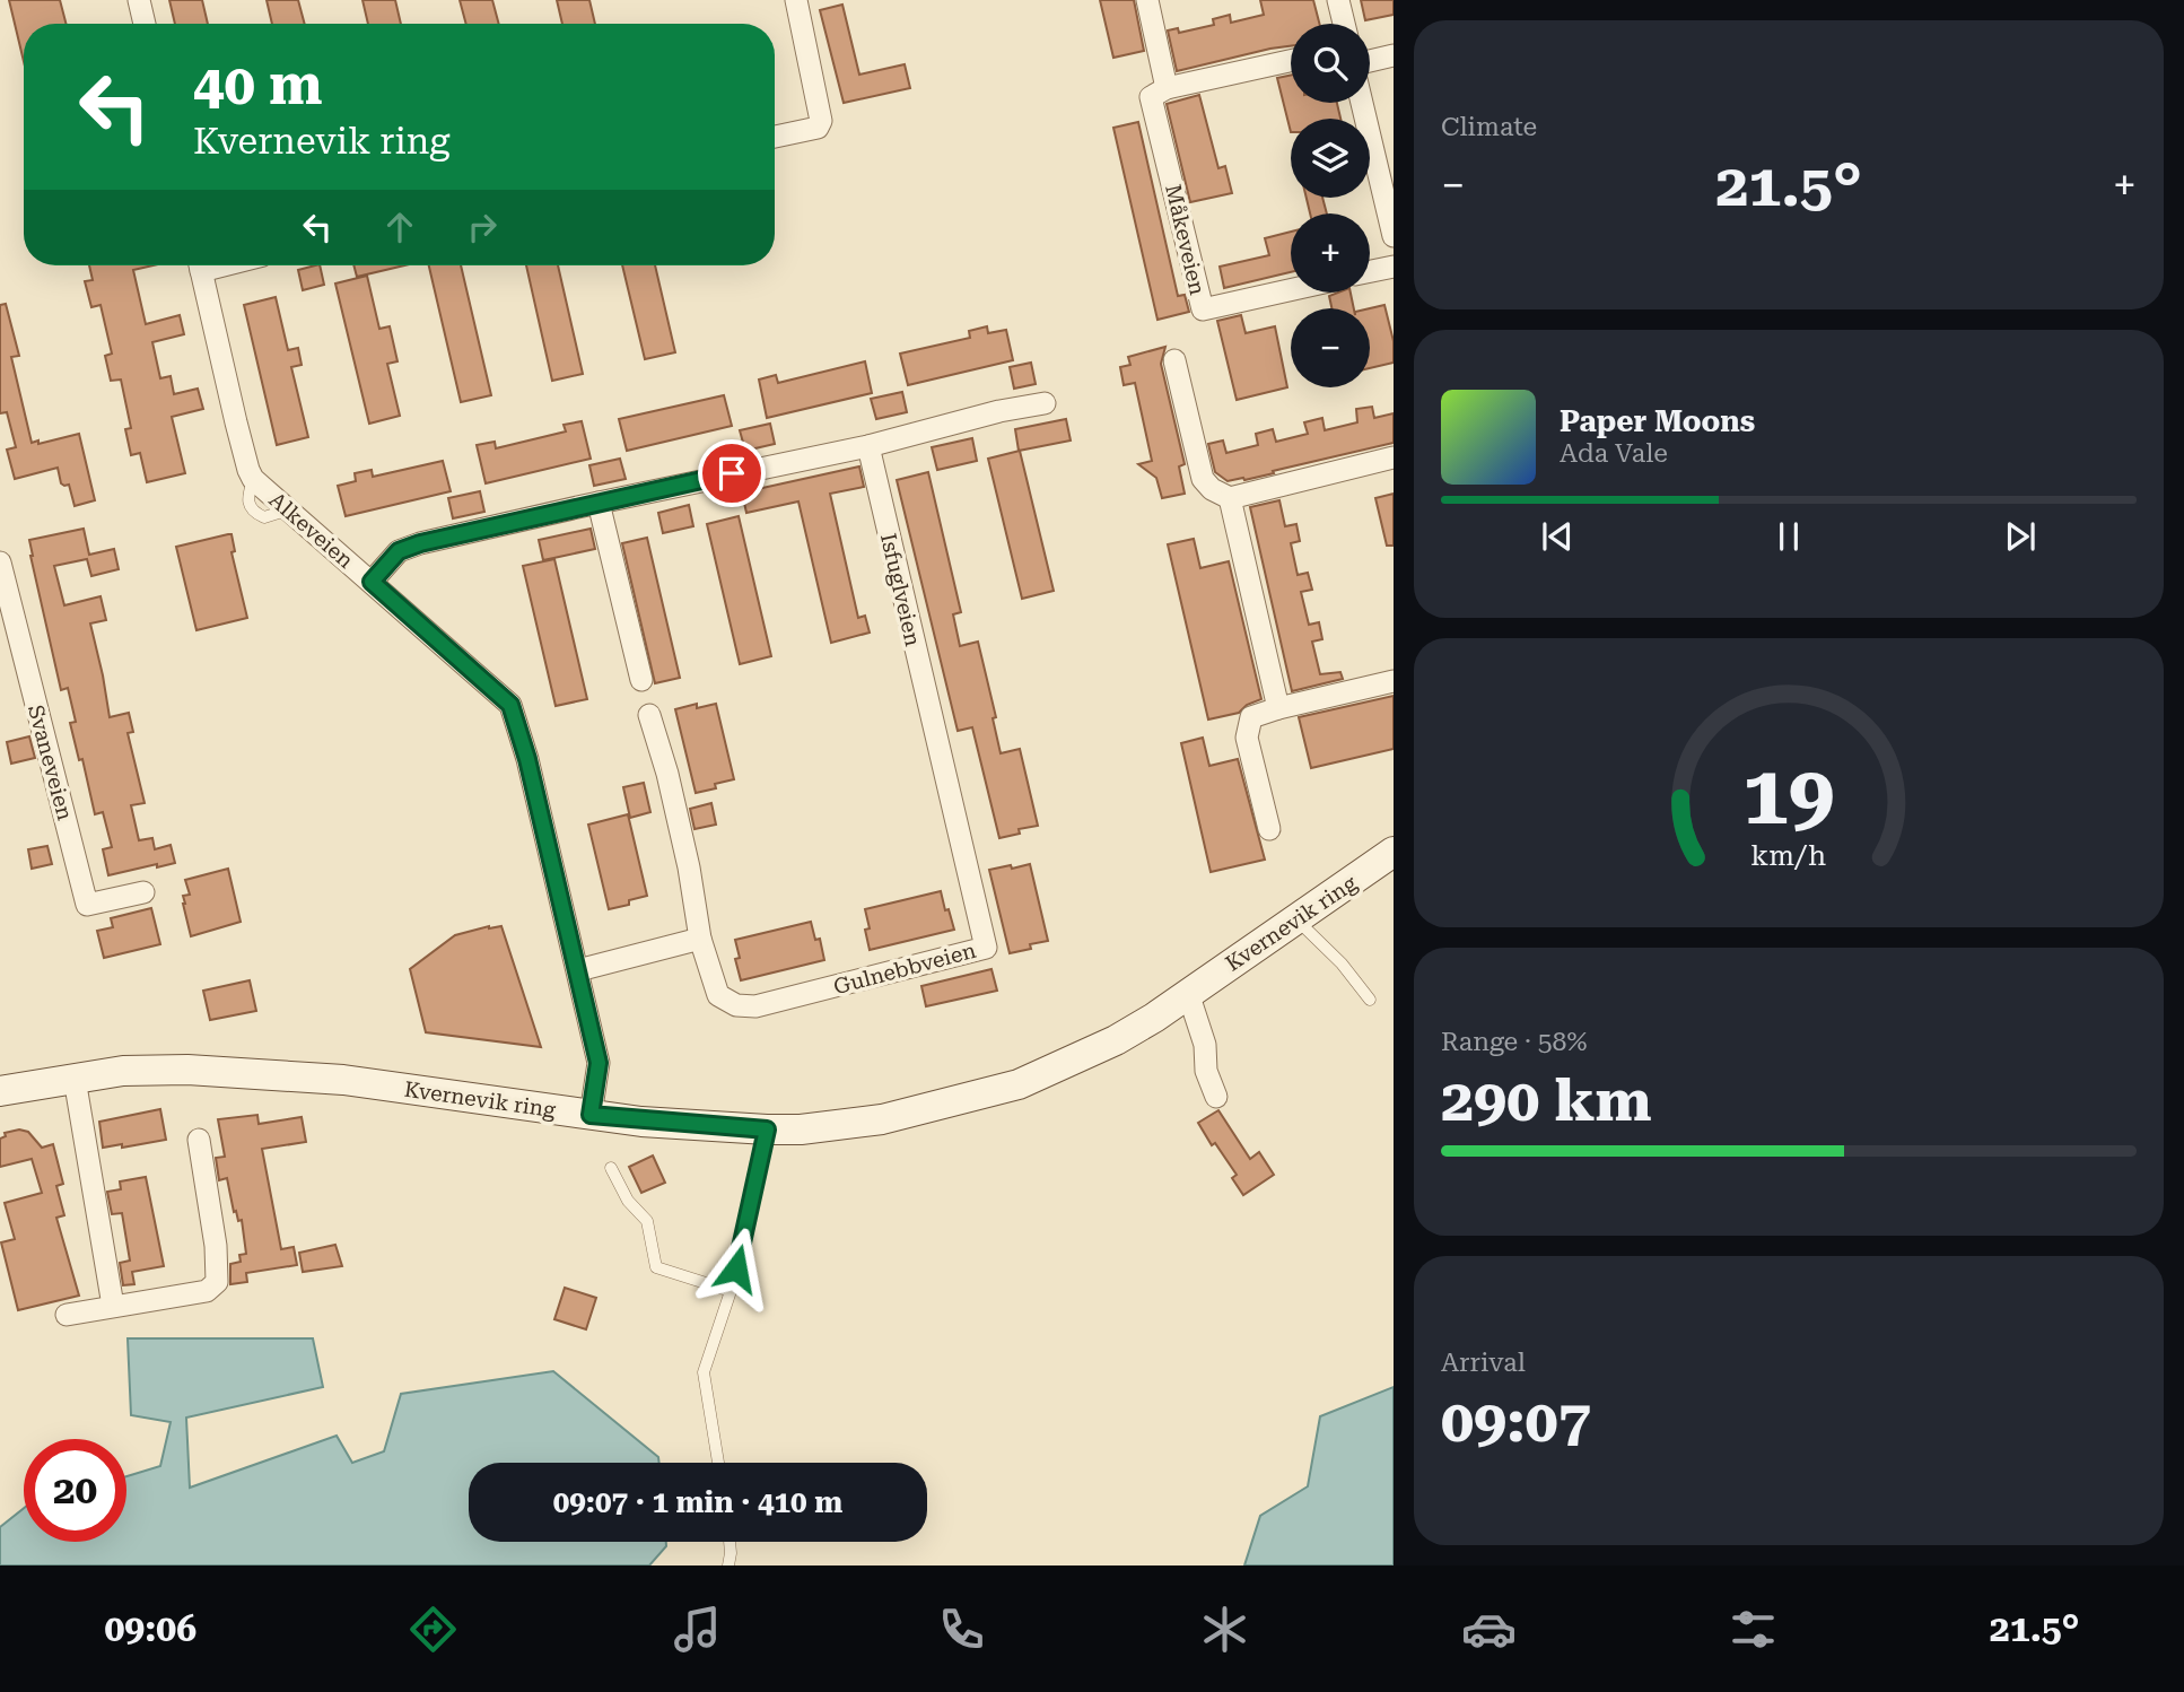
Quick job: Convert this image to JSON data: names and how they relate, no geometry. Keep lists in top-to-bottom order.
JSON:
{
  "streets": {
    "main road": ["Kvernevik ring"],
    "street": [
      "Måkeveien",
      "Alkeveien",
      "Isfuglveien",
      "Svaneveien",
      "Gulnebbveien"
    ]
  },
  "crossings": [
    ["Alkeveien", "Kvernevik ring"],
    ["Isfuglveien", "Gulnebbveien"]
  ],
  "page": {
    "tile": [
      "Climate",
      ["Range · 58%", "290 km"],
      ["Arrival", "09:07"]
    ],
    "map_buttons": ["+", "−"],
    "turn": ["40 m", "Kvernevik ring"],
    "heat": ["−", "21.5°", "+"],
    "song": ["Paper Moons", "Ada Vale"],
    "limit": "20",
    "trip": "09:07 · 1 min · 410 m",
    "tabs": ["09:06", "21.5°"],
    "gauge": ["19", "km/h"]
  }
}
